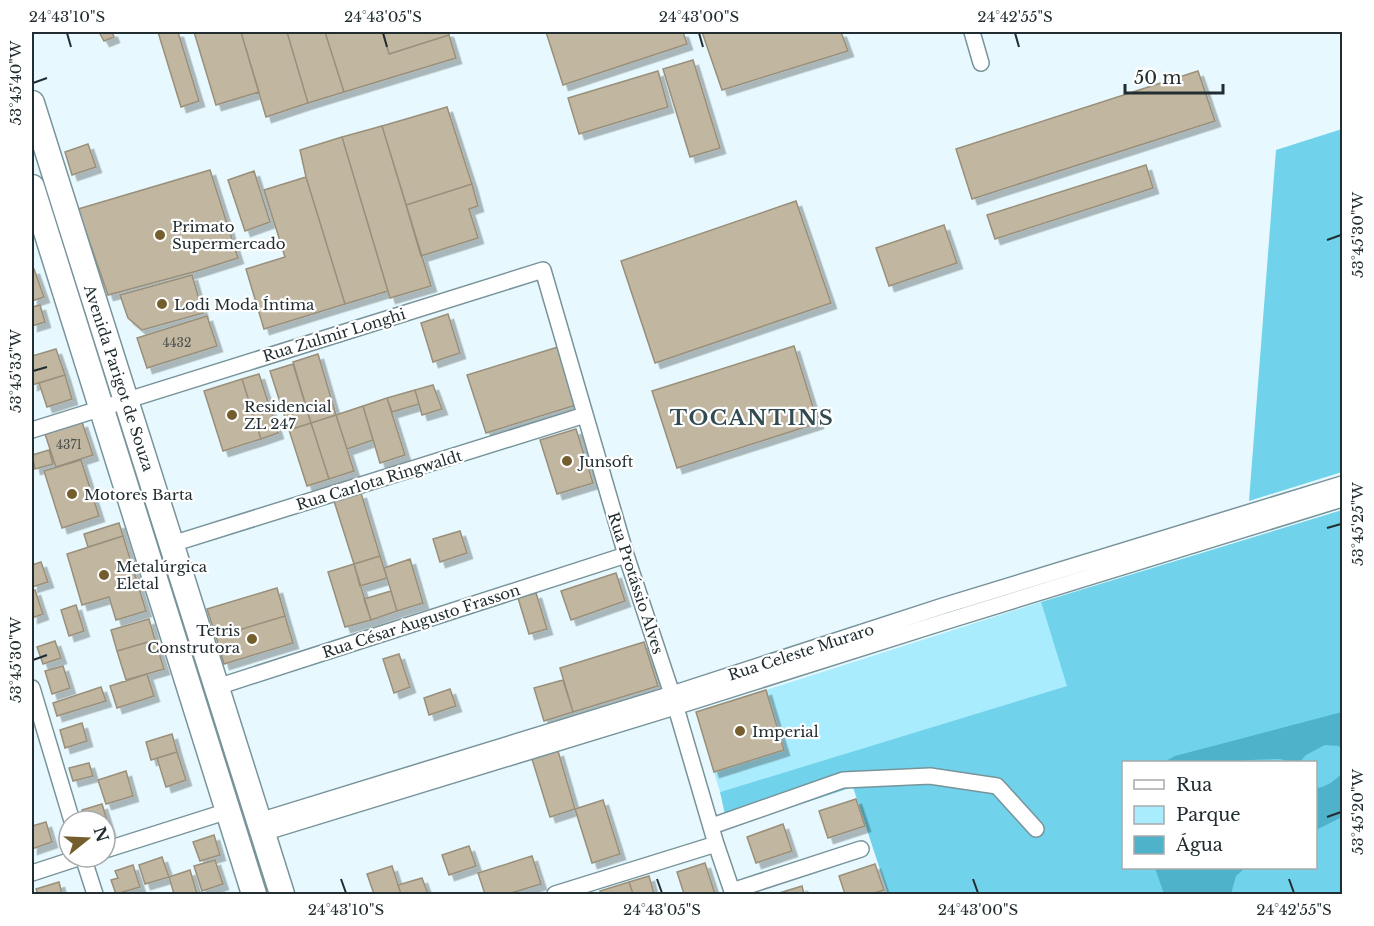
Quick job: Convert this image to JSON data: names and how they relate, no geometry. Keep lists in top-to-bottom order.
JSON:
{
  "streets": {
    "main road": ["Avenida Parigot de Souza"],
    "street": [
      "Rua Zulmir Longhi",
      "Rua Carlota Ringwaldt",
      "Rua Protássio Alves",
      "Rua César Augusto Frasson",
      "Rua Celeste Muraro"
    ]
  },
  "crossings": [
    ["Rua Zulmir Longhi", "Avenida Parigot de Souza"],
    ["Rua Zulmir Longhi", "Rua Protássio Alves"],
    ["Avenida Parigot de Souza", "Rua Carlota Ringwaldt"],
    ["Avenida Parigot de Souza", "Rua César Augusto Frasson"],
    ["Avenida Parigot de Souza", "Rua Celeste Muraro"],
    ["Rua Carlota Ringwaldt", "Rua Protássio Alves"],
    ["Rua Protássio Alves", "Rua César Augusto Frasson"],
    ["Rua Protássio Alves", "Rua Celeste Muraro"]
  ],
  "districts": ["TOCANTINS"],
  "places": [
    "Primato Supermercado",
    "Lodi Moda Íntima",
    "Residencial ZL 247",
    "Junsoft",
    "Motores Barta",
    "Metalúrgica Eletal",
    "Tetris Construtora",
    "Imperial"
  ],
  "house_numbers": ["4432", "4371"],
  "legend": ["Rua", "Parque", "Água"],
  "scale_bar": "50 m",
  "north": "right",
  "coordinates": [
    "24°43'10\"S",
    "24°43'05\"S",
    "24°43'00\"S",
    "24°42'55\"S",
    "53°45'40\"W",
    "53°45'30\"W",
    "53°45'35\"W",
    "53°45'25\"W",
    "53°45'20\"W"
  ]
}
